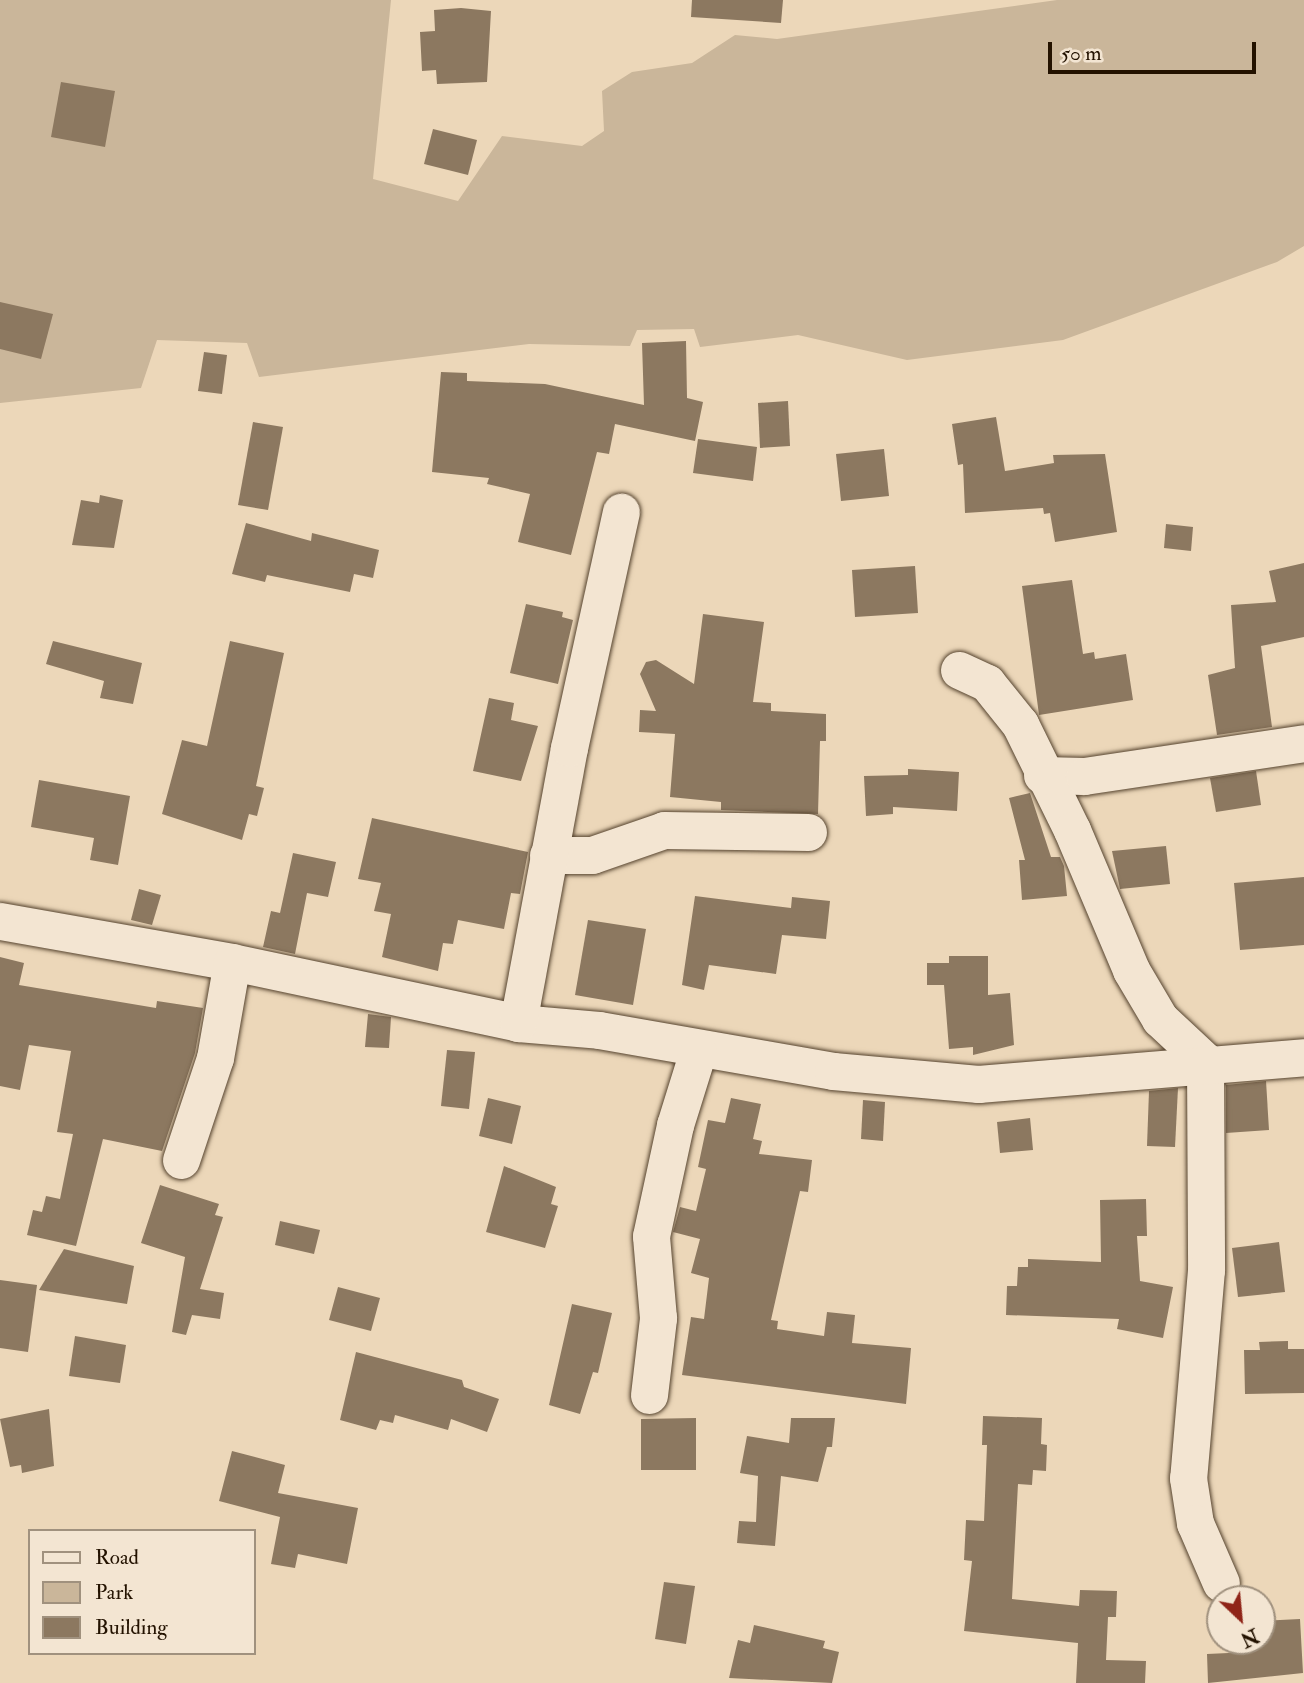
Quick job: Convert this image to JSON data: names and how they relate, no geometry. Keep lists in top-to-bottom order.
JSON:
{
  "legend": ["Road", "Park", "Building"],
  "scale_bar": "50 m",
  "north": "bottom right"
}
